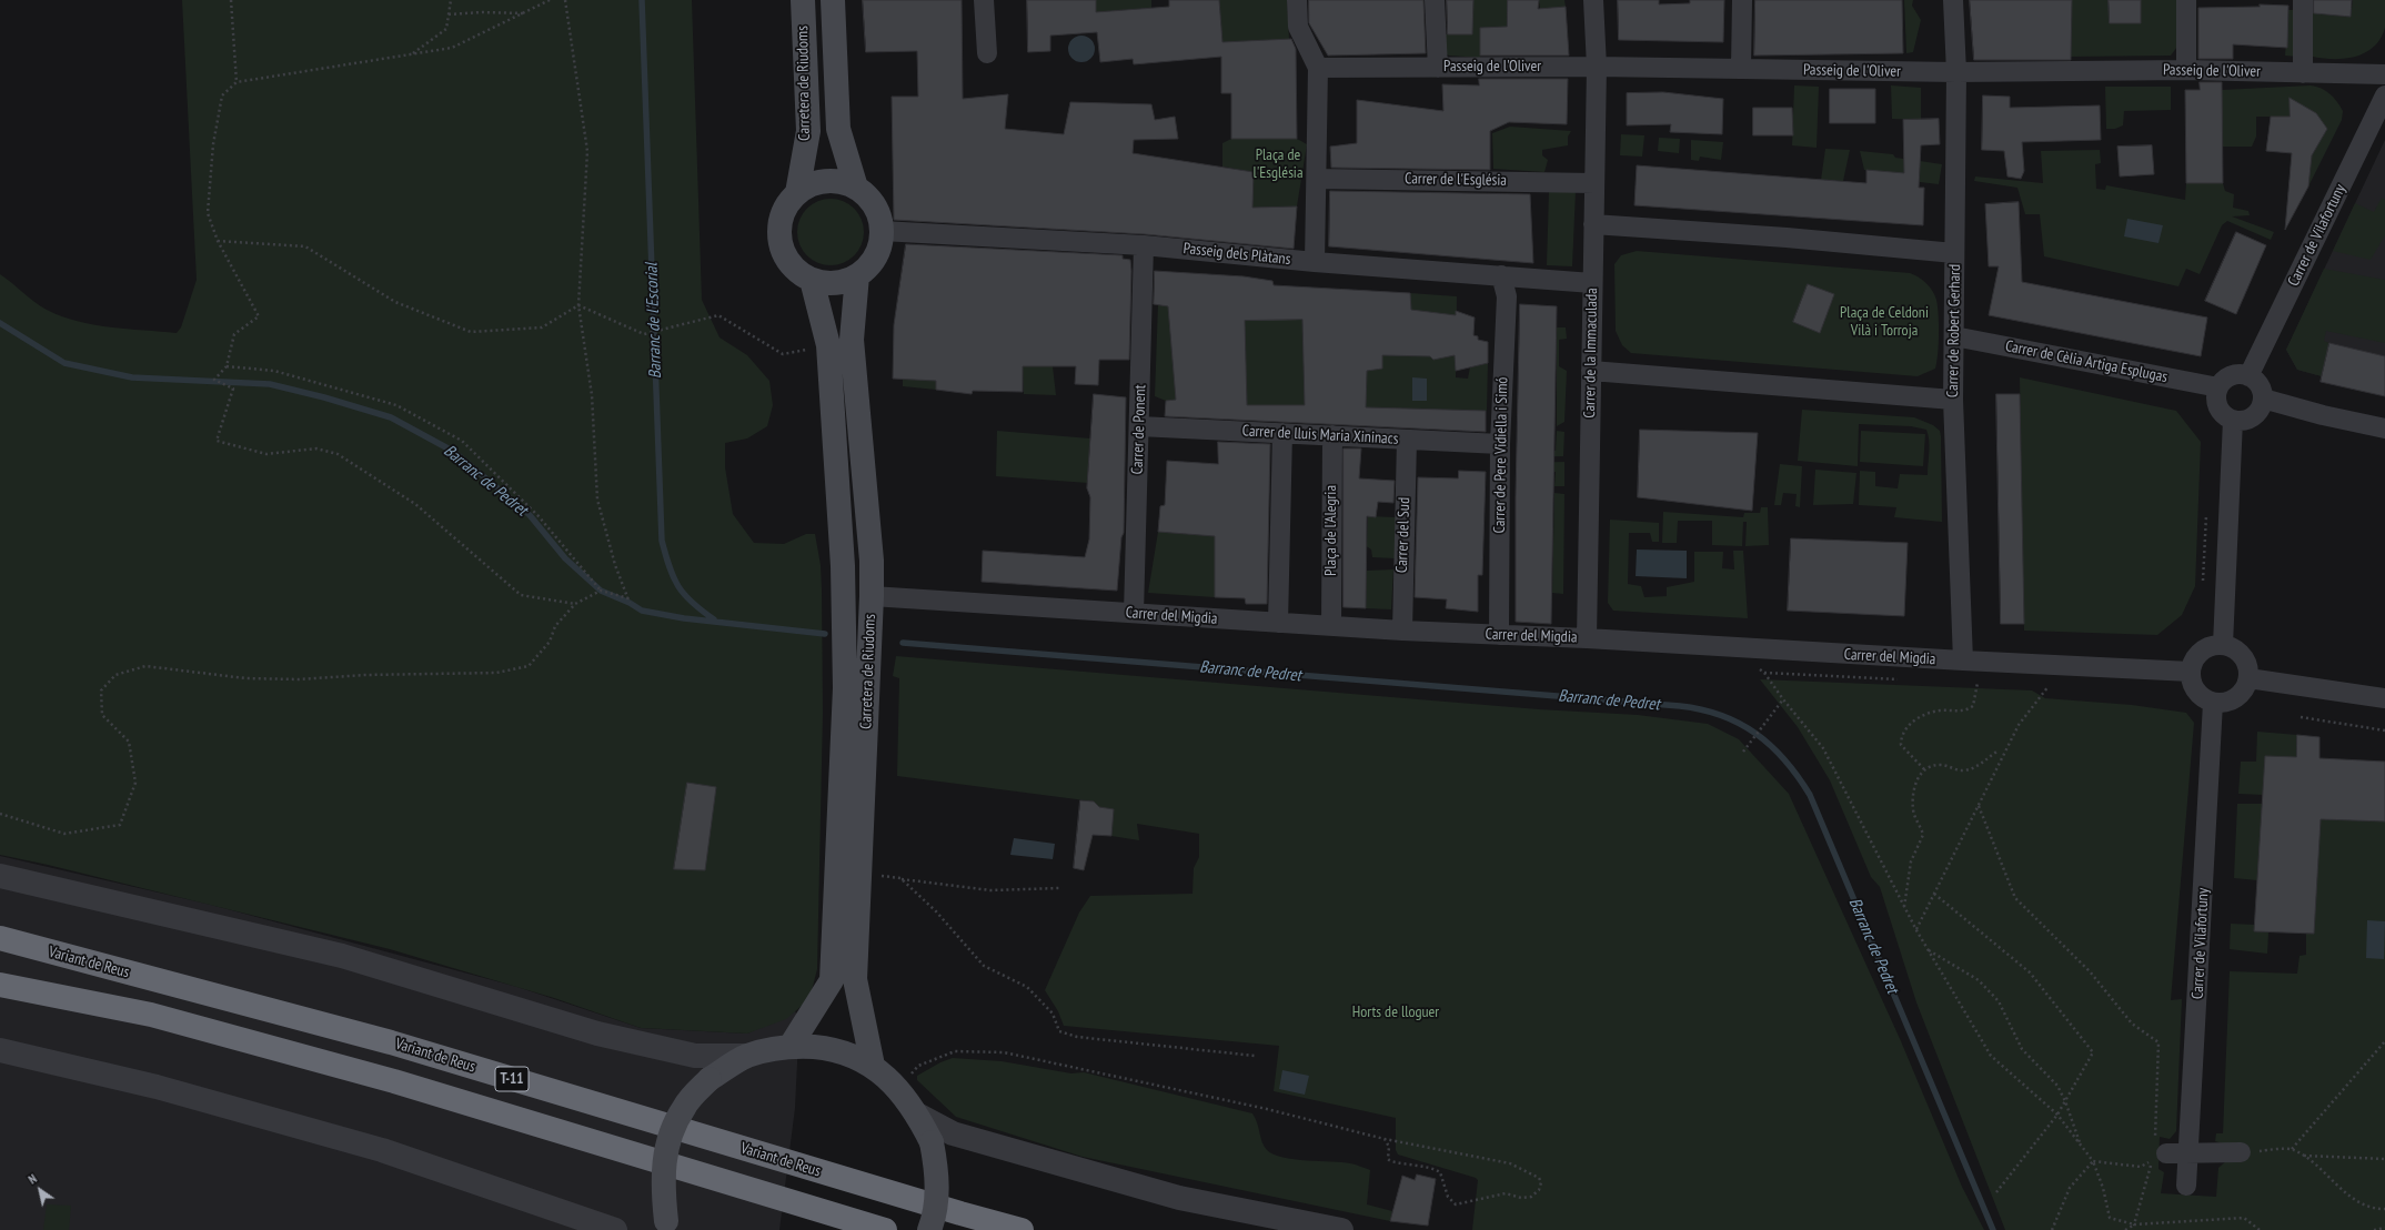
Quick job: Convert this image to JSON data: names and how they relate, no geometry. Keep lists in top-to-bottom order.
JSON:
{
  "streets": {
    "highway": ["Variant de Reus", "T-11"],
    "main road": ["Carretera de Riudoms"],
    "street": [
      "Passeig de l'Oliver",
      "Carrer de l'Església",
      "Carrer de Vilafortuny",
      "Passeig dels Plàtans",
      "Carrer de Robert Gerhard",
      "Carrer de la Immaculada",
      "Carrer de Cèlia Artiga Esplugas",
      "Carrer de Ponent",
      "Carrer de lluis Maria Xininacs",
      "Carrer de Pere Vidiella i Simó",
      "Plaça de l'Alegria",
      "Carrer del Sud",
      "Carrer del Migdia"
    ]
  },
  "crossings": [
    ["Passeig de l'Oliver", "Carrer de Robert Gerhard"],
    ["Passeig de l'Oliver", "Carrer de la Immaculada"],
    ["Carretera de Riudoms", "Passeig dels Plàtans"],
    ["Carretera de Riudoms", "Carrer del Migdia"],
    ["Carrer de l'Església", "Carrer de la Immaculada"],
    ["Carrer de Vilafortuny", "Carrer de Cèlia Artiga Esplugas"],
    ["Carrer de Vilafortuny", "Carrer del Migdia"],
    ["Passeig dels Plàtans", "Carrer de la Immaculada"],
    ["Passeig dels Plàtans", "Carrer de Ponent"],
    ["Passeig dels Plàtans", "Carrer de Pere Vidiella i Simó"],
    ["Carrer de Robert Gerhard", "Carrer de Cèlia Artiga Esplugas"],
    ["Carrer de Robert Gerhard", "Carrer del Migdia"],
    ["Carrer de la Immaculada", "Carrer del Migdia"],
    ["Carrer de Ponent", "Carrer de lluis Maria Xininacs"],
    ["Carrer de Ponent", "Carrer del Migdia"],
    ["Carrer de lluis Maria Xininacs", "Carrer de Pere Vidiella i Simó"],
    ["Carrer de lluis Maria Xininacs", "Plaça de l'Alegria"],
    ["Carrer de lluis Maria Xininacs", "Carrer del Sud"],
    ["Carrer de Pere Vidiella i Simó", "Carrer del Migdia"],
    ["Plaça de l'Alegria", "Carrer del Migdia"],
    ["Carrer del Sud", "Carrer del Migdia"]
  ],
  "water": ["Barranc de l'Escorial", "Barranc de Pedret"],
  "parks": ["Plaça de l'Església", "Plaça de Celdoni Vilà i Torroja", "Horts de lloguer"],
  "north": "top left"
}
